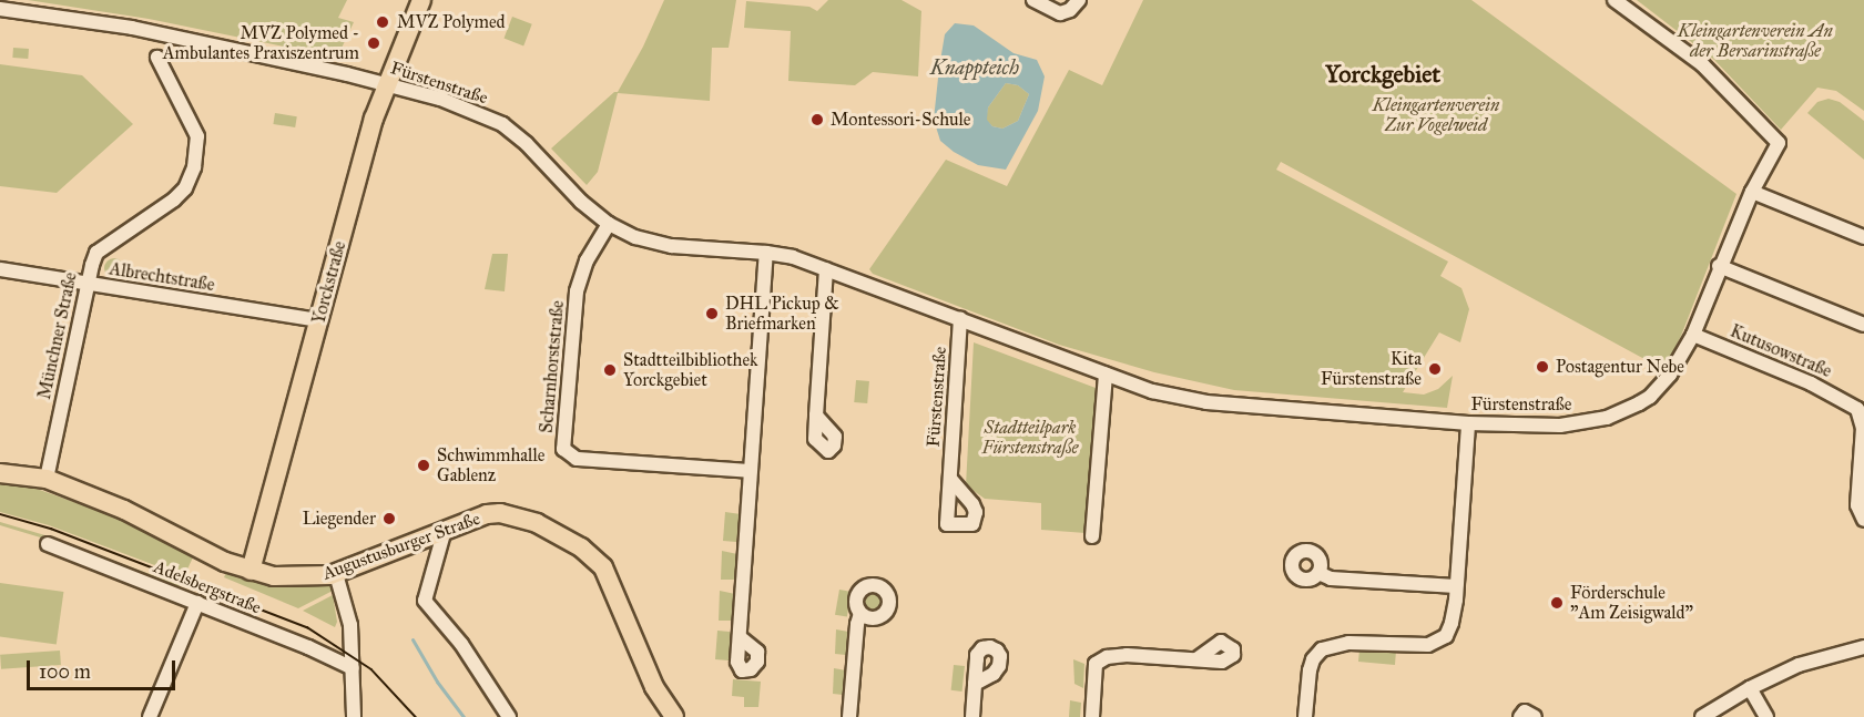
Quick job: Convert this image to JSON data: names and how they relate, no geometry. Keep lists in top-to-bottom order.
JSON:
{
  "streets": {
    "main road": ["Yorckstraße", "Augustusburger Straße"],
    "street": [
      "Fürstenstraße",
      "Albrechtstraße",
      "Münchner Straße",
      "Kutusowstraße",
      "Scharnhorststraße",
      "Adelsbergstraße"
    ]
  },
  "crossings": [
    ["Fürstenstraße", "Yorckstraße"],
    ["Fürstenstraße", "Kutusowstraße"],
    ["Fürstenstraße", "Scharnhorststraße"],
    ["Albrechtstraße", "Yorckstraße"],
    ["Albrechtstraße", "Münchner Straße"],
    ["Yorckstraße", "Augustusburger Straße"],
    ["Münchner Straße", "Augustusburger Straße"]
  ],
  "districts": ["Yorckgebiet"],
  "water": ["Knappteich"],
  "parks": ["Kleingartenverein An der Bersarinstraße", "Kleingartenverein Zur Vogelweid", "Stadtteilpark Fürstenstraße"],
  "places": [
    "MVZ Polymed",
    "MVZ Polymed - Ambulantes Praxiszentrum",
    "Montessori-Schule",
    "DHL Pickup & Briefmarken",
    "Postagentur Nebe",
    "Kita Fürstenstraße",
    "Stadtteilbibliothek Yorckgebiet",
    "Schwimmhalle Gablenz",
    "Liegender",
    "Förderschule \"Am Zeisigwald\""
  ],
  "scale_bar": "100 m"
}
